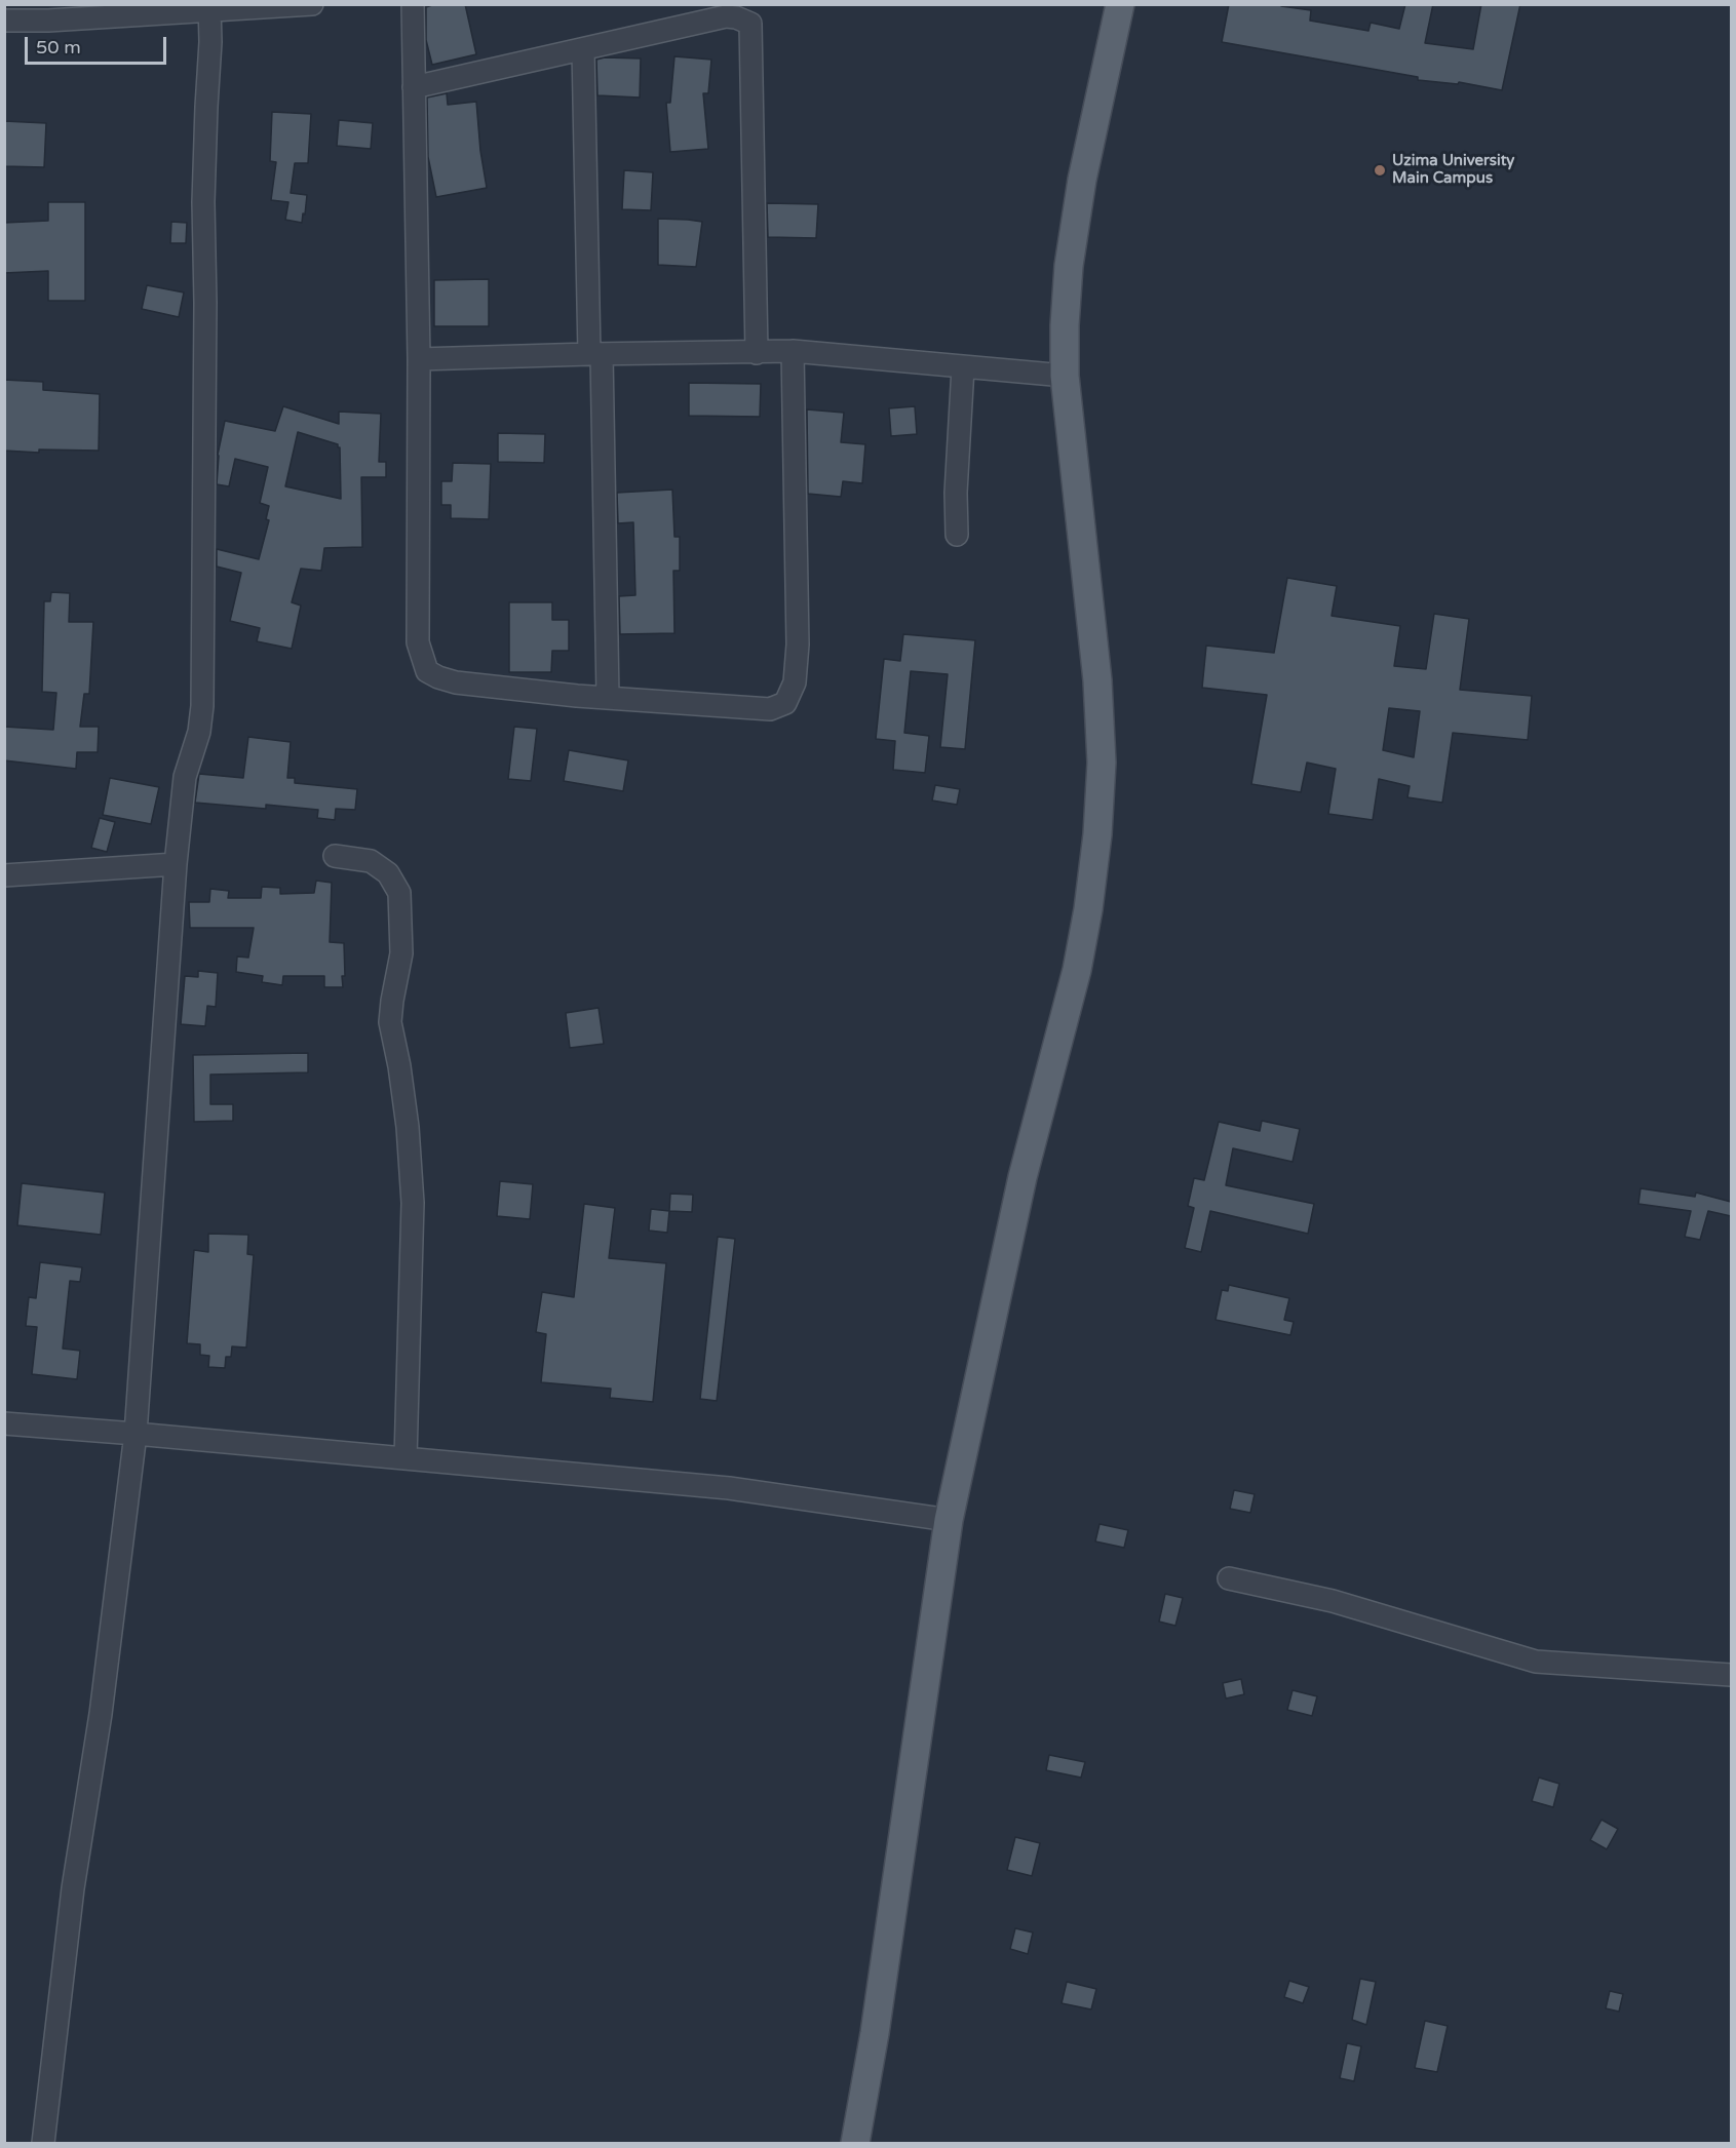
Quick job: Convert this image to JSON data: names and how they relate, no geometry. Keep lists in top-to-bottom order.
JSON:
{
  "places": ["Uzima University Main Campus"],
  "scale_bar": "50 m"
}
